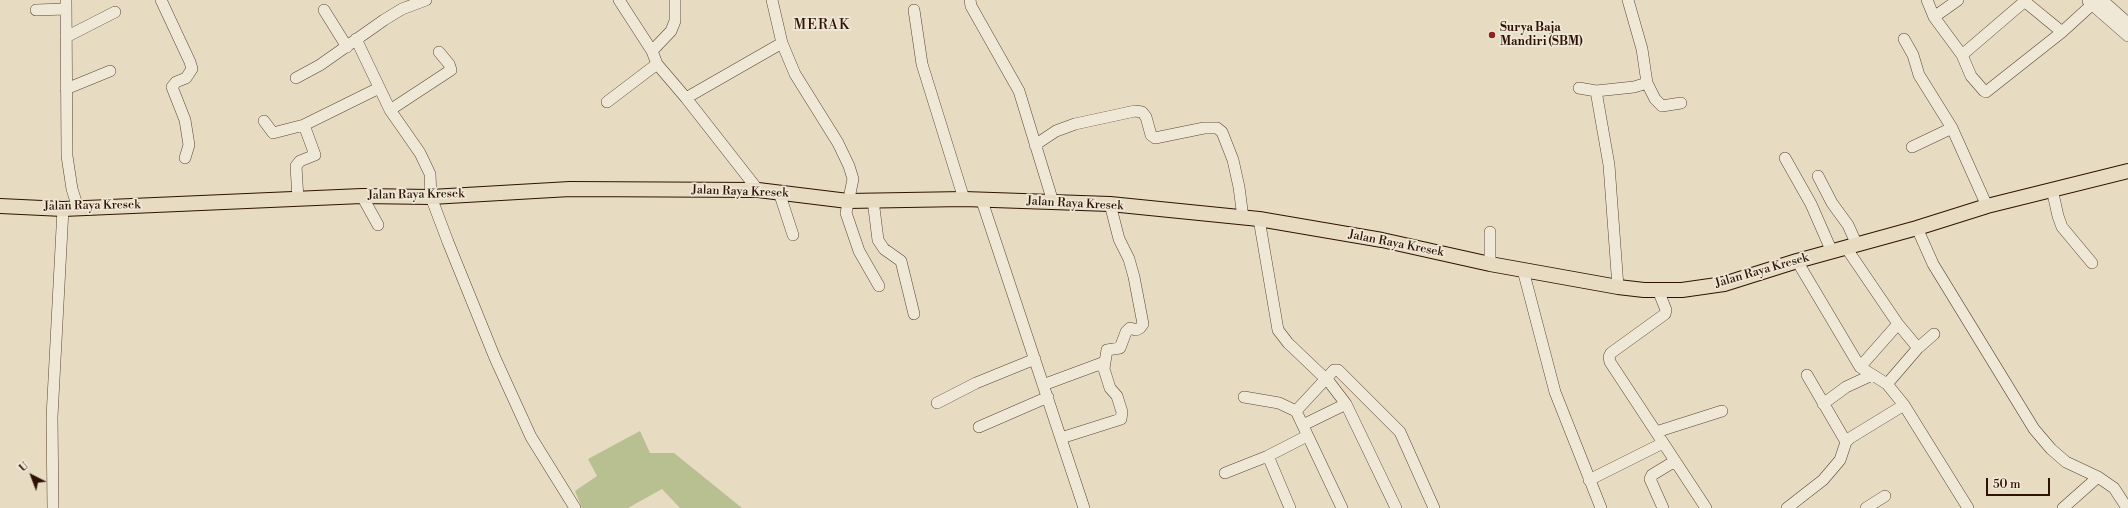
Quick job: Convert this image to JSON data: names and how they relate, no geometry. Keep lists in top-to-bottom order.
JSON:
{
  "streets": {
    "main road": ["Jalan Raya Kresek"]
  },
  "districts": ["MERAK"],
  "places": ["Surya Baja Mandiri (SBM)"],
  "scale_bar": "50 m",
  "north": "top left"
}
